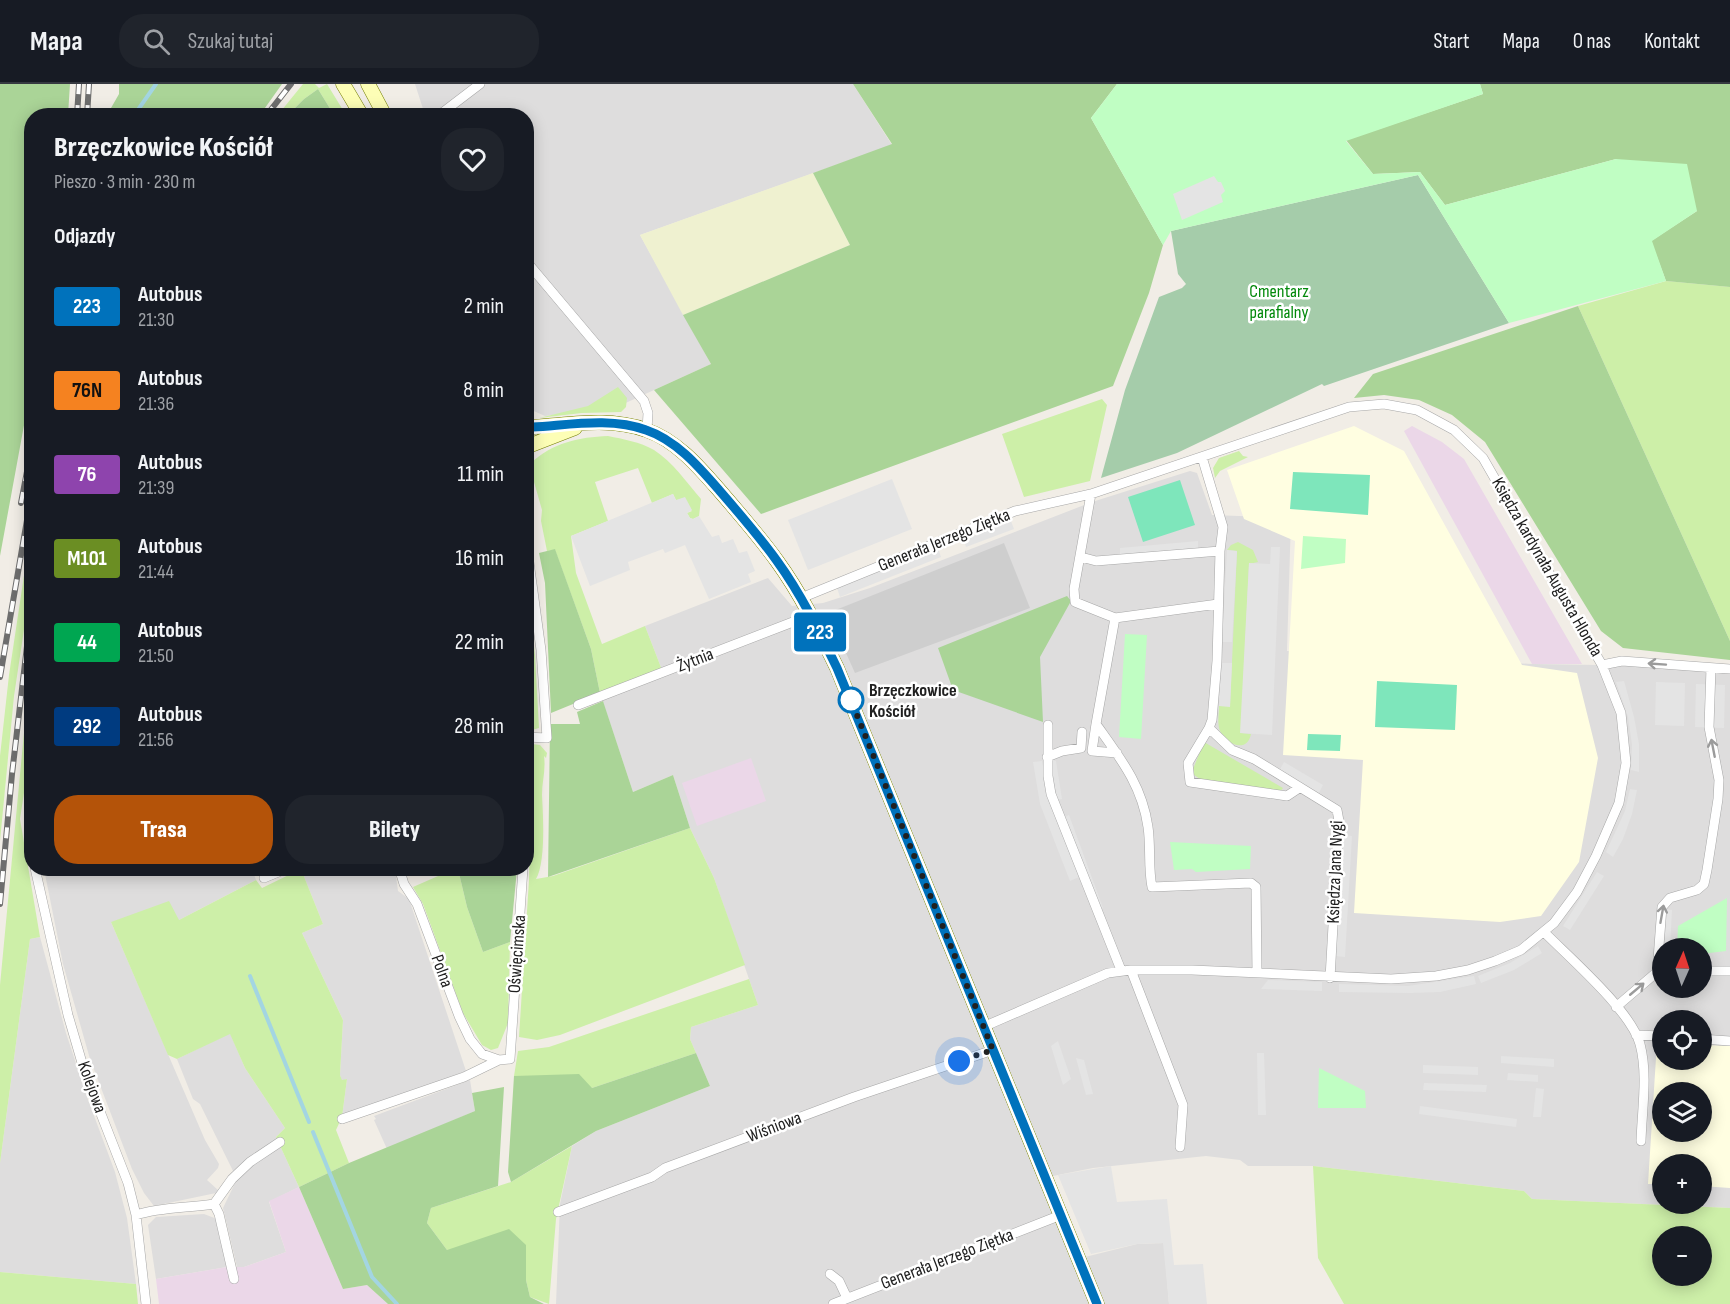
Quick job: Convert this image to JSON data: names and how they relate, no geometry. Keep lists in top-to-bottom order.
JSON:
{
  "streets": {
    "street": [
      "Generała Jerzego Ziętka",
      "Księdza kardynała Augusta Hlonda",
      "Żytnia",
      "Księdza Jana Nygi",
      "Oświęcimska",
      "Polna",
      "Kolejowa",
      "Wiśniowa"
    ]
  },
  "crossings": [
    ["Generała Jerzego Ziętka", "Księdza kardynała Augusta Hlonda"],
    ["Księdza kardynała Augusta Hlonda", "Księdza Jana Nygi"],
    ["Oświęcimska", "Polna"]
  ],
  "parks": ["Cmentarz parafialny"],
  "places": ["Brzęczkowice Kościół"],
  "lines": ["bus line 223"],
  "north": "top",
  "page": {
    "header": "Mapa",
    "search": "Szukaj tutaj",
    "nav": [
      "Start",
      "Mapa",
      "O nas",
      "Kontakt"
    ],
    "on_map": "223",
    "heading": [
      ["Brzęczkowice Kościół", "Pieszo · 3 min · 230 m"],
      "Odjazdy"
    ],
    "list": [
      {
        "mark": "223",
        "name": "Autobus",
        "note": "21:30",
        "value": "2 min"
      },
      {
        "mark": "76N",
        "name": "Autobus",
        "note": "21:36",
        "value": "8 min"
      },
      {
        "mark": "76",
        "name": "Autobus",
        "note": "21:39",
        "value": "11 min"
      },
      {
        "mark": "M101",
        "name": "Autobus",
        "note": "21:44",
        "value": "16 min"
      },
      {
        "mark": "44",
        "name": "Autobus",
        "note": "21:50",
        "value": "22 min"
      },
      {
        "mark": "292",
        "name": "Autobus",
        "note": "21:56",
        "value": "28 min"
      }
    ],
    "buttons": ["Trasa", "Bilety"],
    "map_buttons": ["+", "−"]
  }
}
